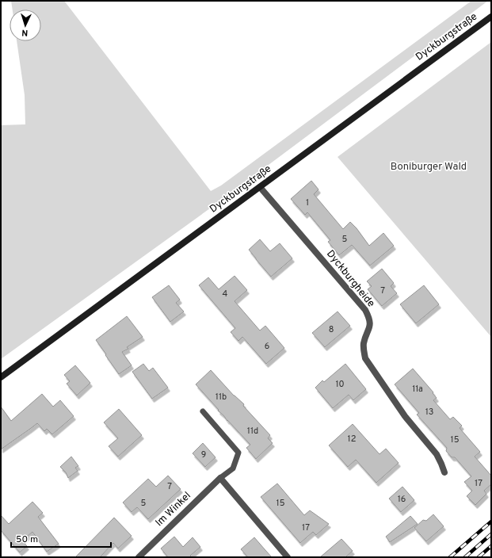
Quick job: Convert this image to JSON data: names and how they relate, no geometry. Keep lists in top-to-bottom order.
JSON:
{
  "streets": {
    "street": ["Dyckburgstraße", "Dyckburgheide", "Im Winkel"]
  },
  "crossings": [
    ["Dyckburgstraße", "Dyckburgheide"]
  ],
  "parks": ["Boniburger Wald"],
  "house_numbers": [
    "1",
    "5",
    "7",
    "4",
    "8",
    "6",
    "10",
    "11a",
    "11b",
    "13",
    "11d",
    "12",
    "15",
    "9",
    "17",
    "7",
    "16",
    "5",
    "15",
    "17"
  ],
  "scale_bar": "50 m",
  "north": "bottom"
}
